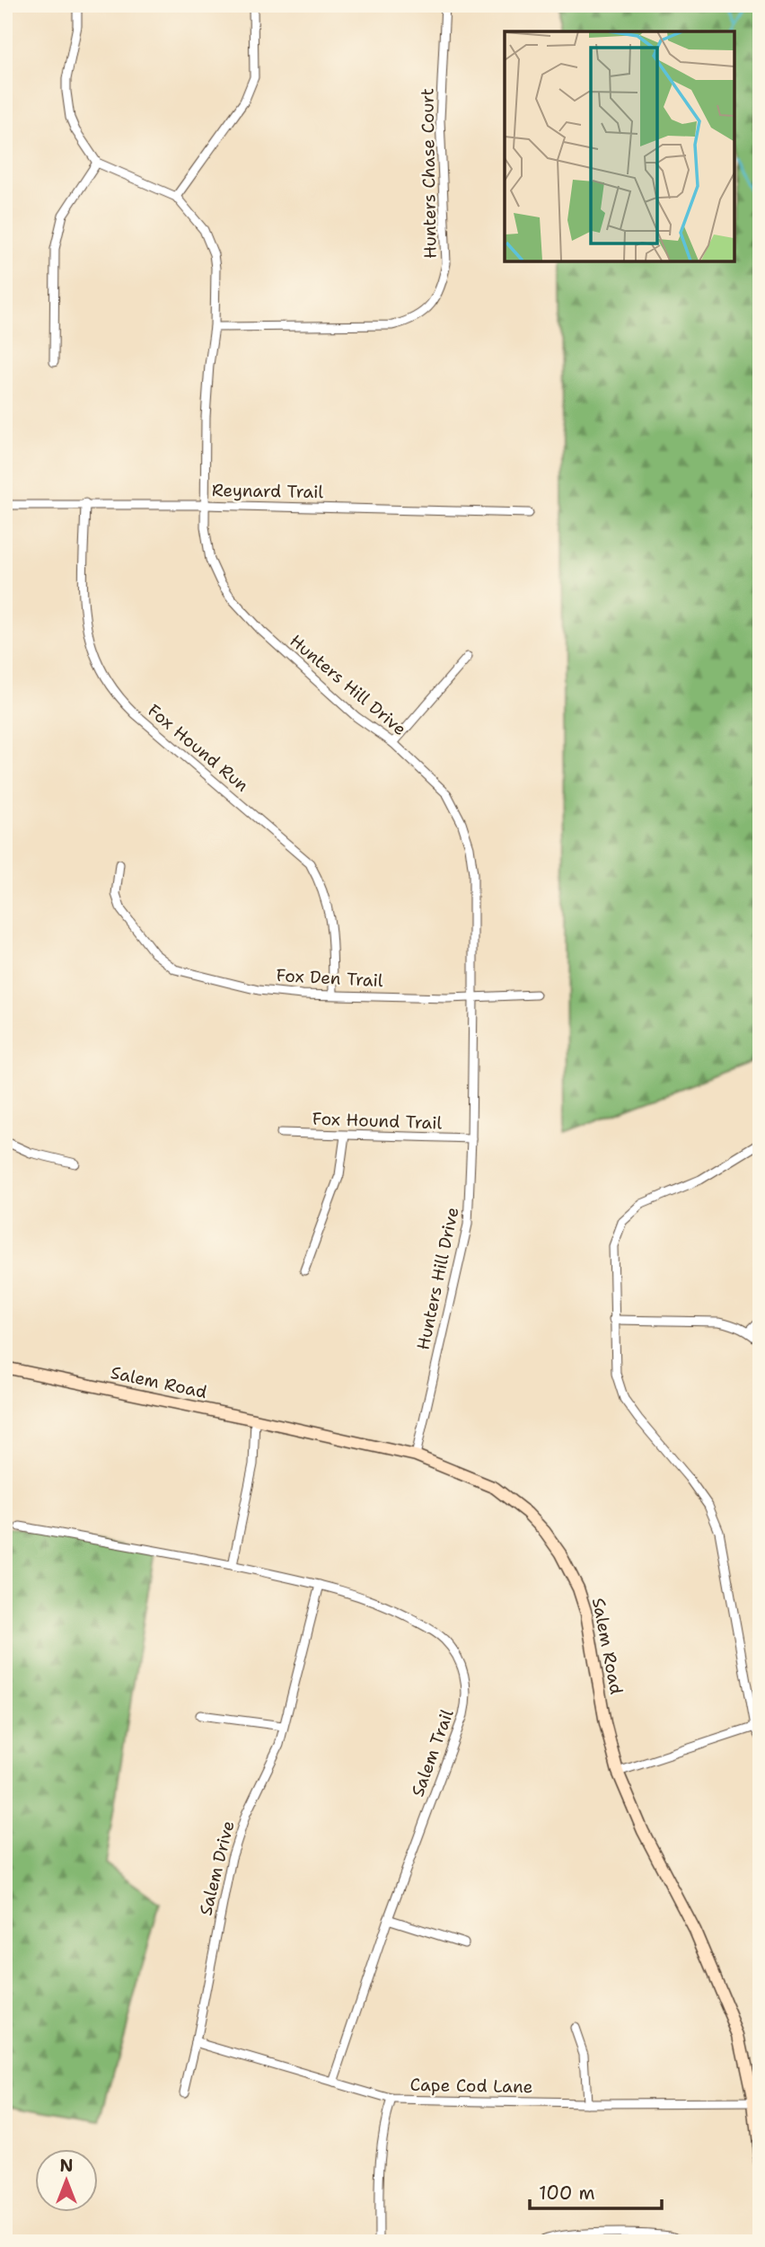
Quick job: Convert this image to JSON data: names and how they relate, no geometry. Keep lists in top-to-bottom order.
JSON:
{
  "streets": {
    "street": [
      "Hunters Chase Court",
      "Reynard Trail",
      "Hunters Hill Drive",
      "Fox Hound Run",
      "Fox Den Trail",
      "Fox Hound Trail",
      "Salem Road",
      "Salem Trail",
      "Salem Drive",
      "Cape Cod Lane"
    ]
  },
  "crossings": [
    ["Hunters Chase Court", "Hunters Hill Drive"],
    ["Reynard Trail", "Hunters Hill Drive"],
    ["Reynard Trail", "Fox Hound Run"],
    ["Hunters Hill Drive", "Fox Den Trail"],
    ["Hunters Hill Drive", "Fox Hound Trail"],
    ["Hunters Hill Drive", "Salem Road"],
    ["Fox Hound Run", "Fox Den Trail"],
    ["Salem Road", "Cape Cod Lane"],
    ["Salem Trail", "Salem Drive"],
    ["Salem Trail", "Cape Cod Lane"],
    ["Salem Drive", "Cape Cod Lane"]
  ],
  "scale_bar": "100 m",
  "north": "top"
}
